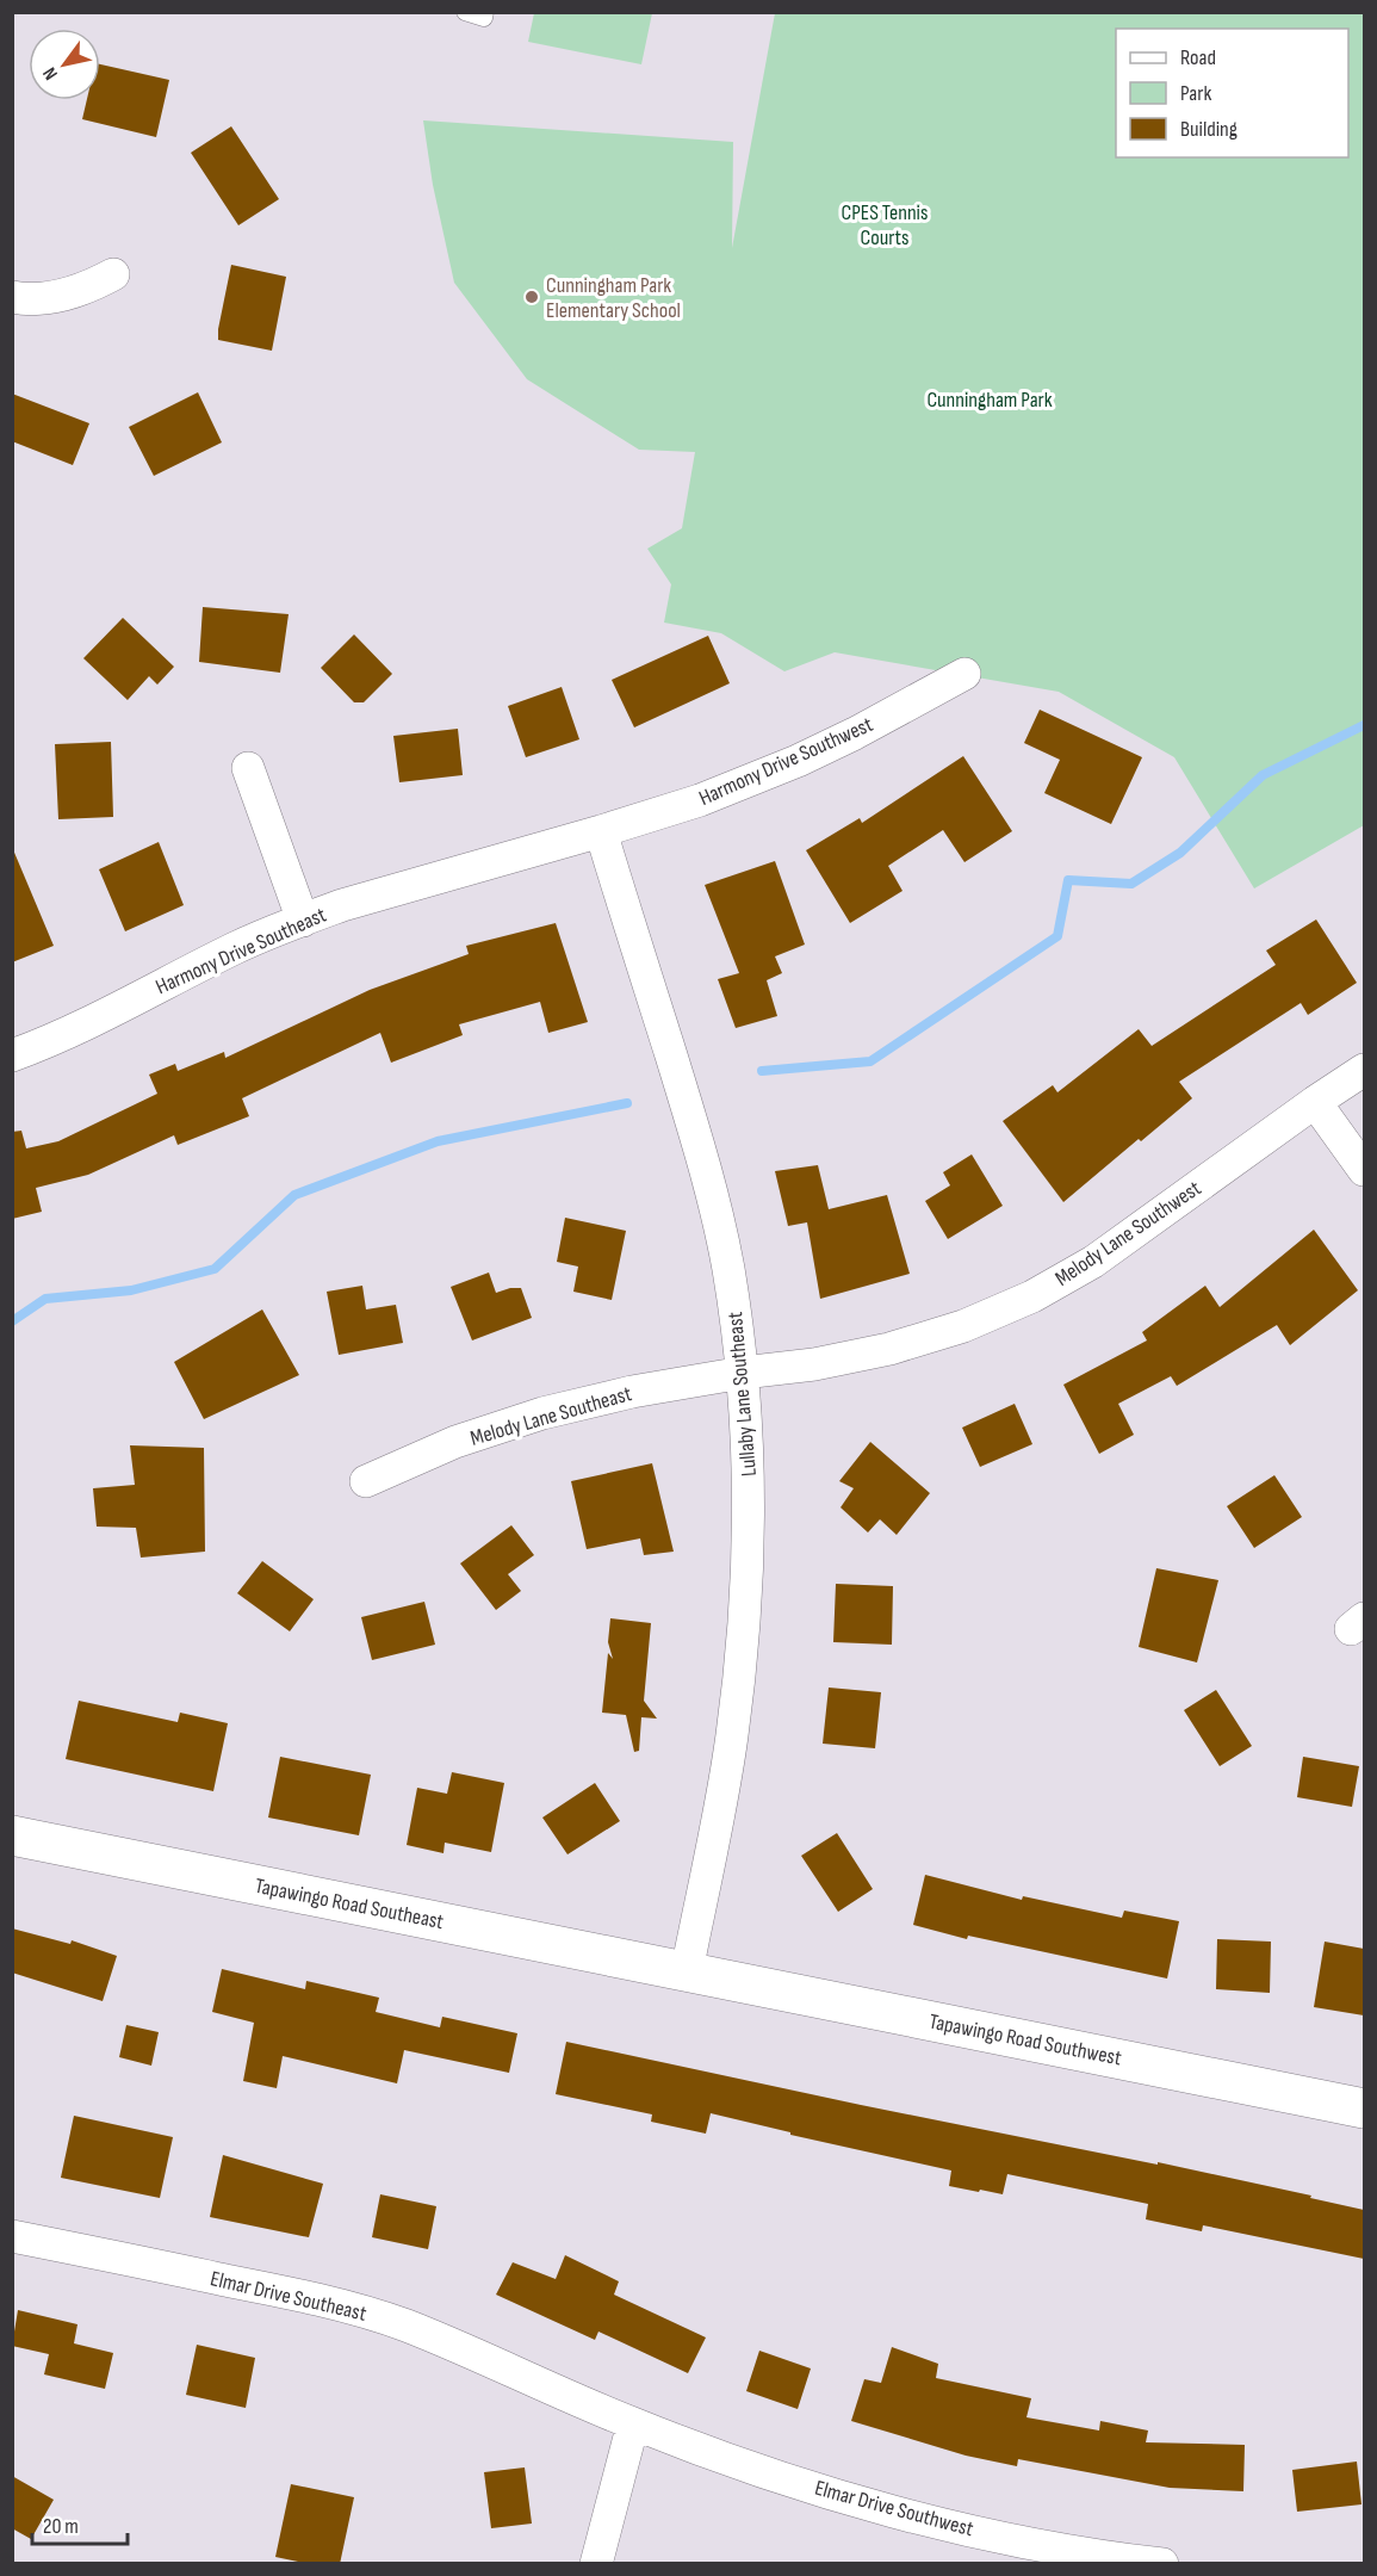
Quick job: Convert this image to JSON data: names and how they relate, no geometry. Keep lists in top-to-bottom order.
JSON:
{
  "streets": {
    "street": [
      "Harmony Drive Southwest",
      "Harmony Drive Southeast",
      "Melody Lane Southwest",
      "Lullaby Lane Southeast",
      "Melody Lane Southeast",
      "Tapawingo Road Southeast",
      "Tapawingo Road Southwest",
      "Elmar Drive Southeast",
      "Elmar Drive Southwest"
    ]
  },
  "crossings": [
    ["Harmony Drive Southwest", "Harmony Drive Southeast"],
    ["Harmony Drive Southwest", "Lullaby Lane Southeast"],
    ["Harmony Drive Southeast", "Lullaby Lane Southeast"],
    ["Melody Lane Southwest", "Lullaby Lane Southeast"],
    ["Melody Lane Southwest", "Melody Lane Southeast"],
    ["Lullaby Lane Southeast", "Melody Lane Southeast"],
    ["Lullaby Lane Southeast", "Tapawingo Road Southeast"],
    ["Lullaby Lane Southeast", "Tapawingo Road Southwest"],
    ["Tapawingo Road Southeast", "Tapawingo Road Southwest"],
    ["Elmar Drive Southeast", "Elmar Drive Southwest"]
  ],
  "parks": ["CPES Tennis Courts", "Cunningham Park"],
  "places": ["Cunningham Park Elementary School"],
  "legend": ["Road", "Park", "Building"],
  "scale_bar": "20 m",
  "north": "bottom left"
}
